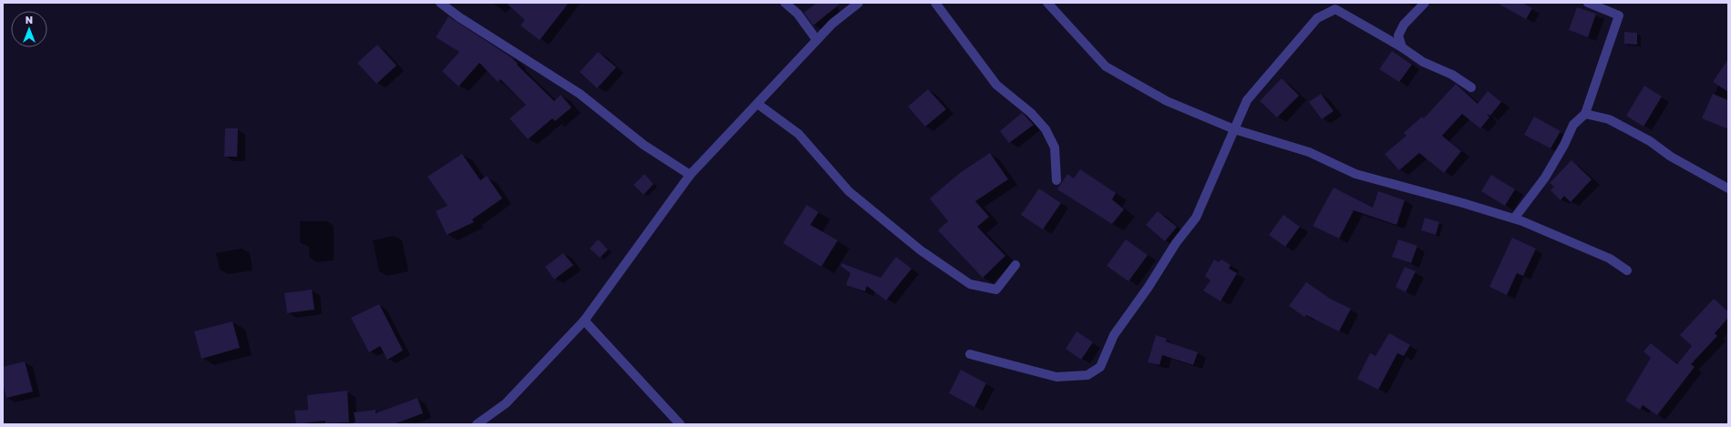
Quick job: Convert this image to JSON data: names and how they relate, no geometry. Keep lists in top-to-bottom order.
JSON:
{
  "north": "top"
}
